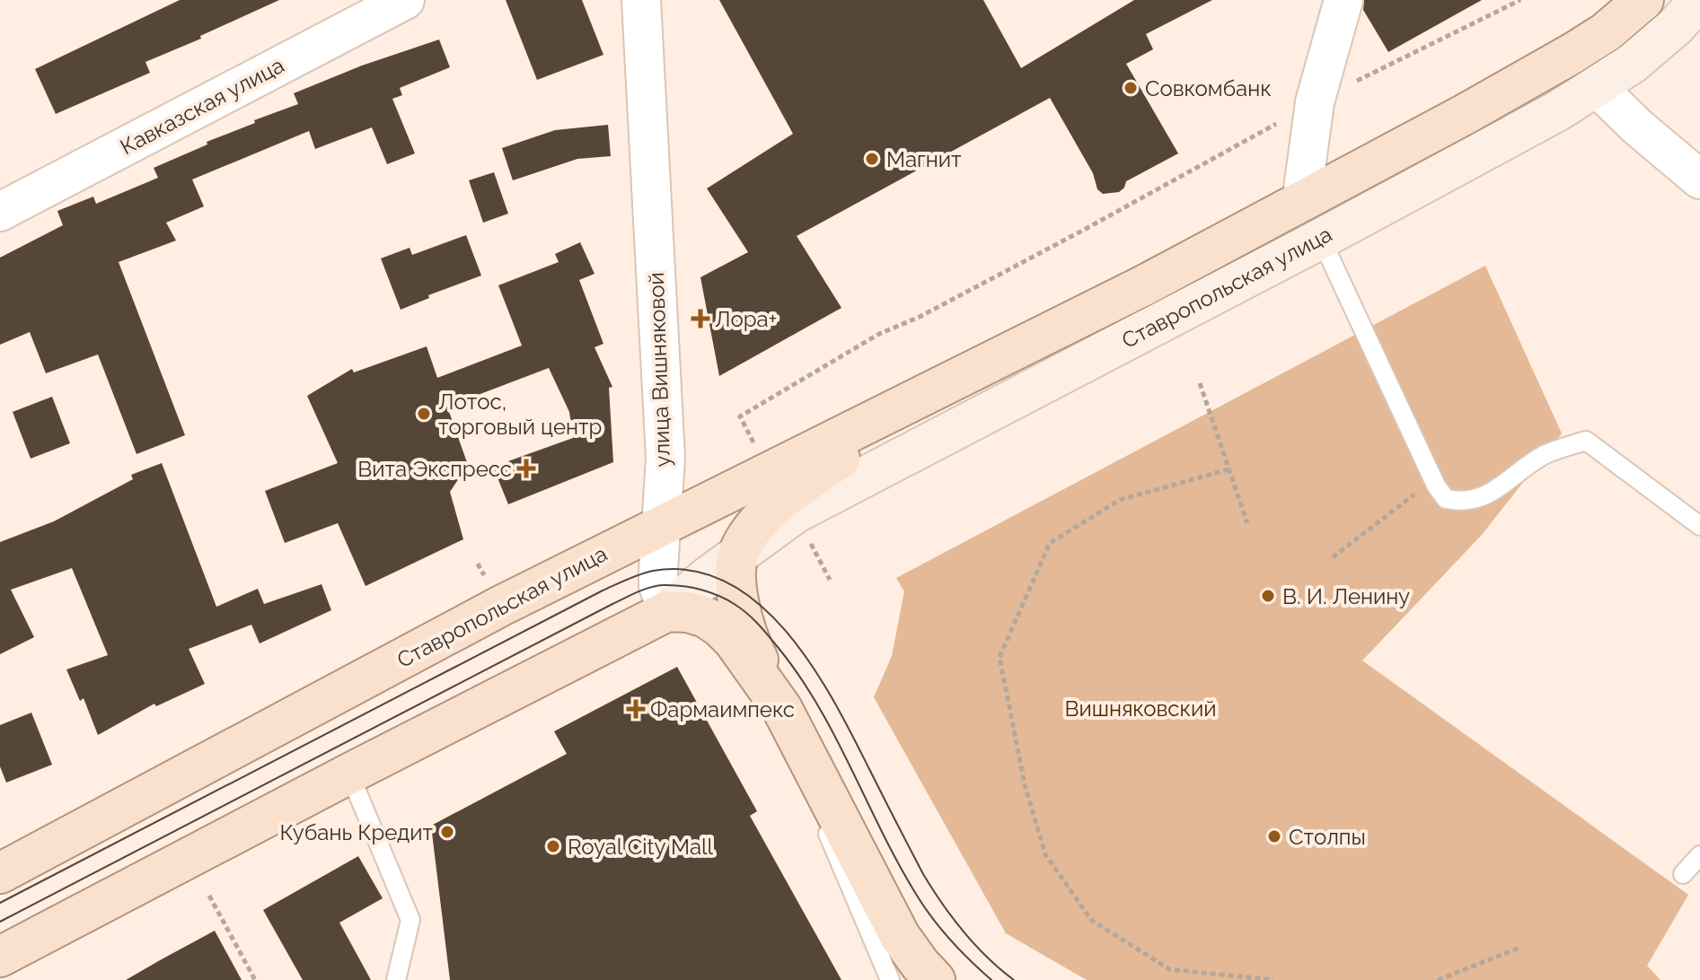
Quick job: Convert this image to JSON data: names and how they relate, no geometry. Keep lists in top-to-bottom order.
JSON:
{
  "streets": {
    "main road": ["Ставропольская улица"],
    "street": ["Кавказская улица", "улица Вишняковой"]
  },
  "crossings": [
    ["Ставропольская улица", "улица Вишняковой"]
  ],
  "parks": ["Вишняковский"],
  "places": {
    "other": [
      "Совкомбанк",
      "Магнит",
      "Лотос, торговый центр",
      "В. И. Ленину",
      "Кубань Кредит",
      "Столпы",
      "Royal City Mall"
    ],
    "health": ["Лора+", "Вита Экспресс", "Фармаимпекс"]
  }
}
